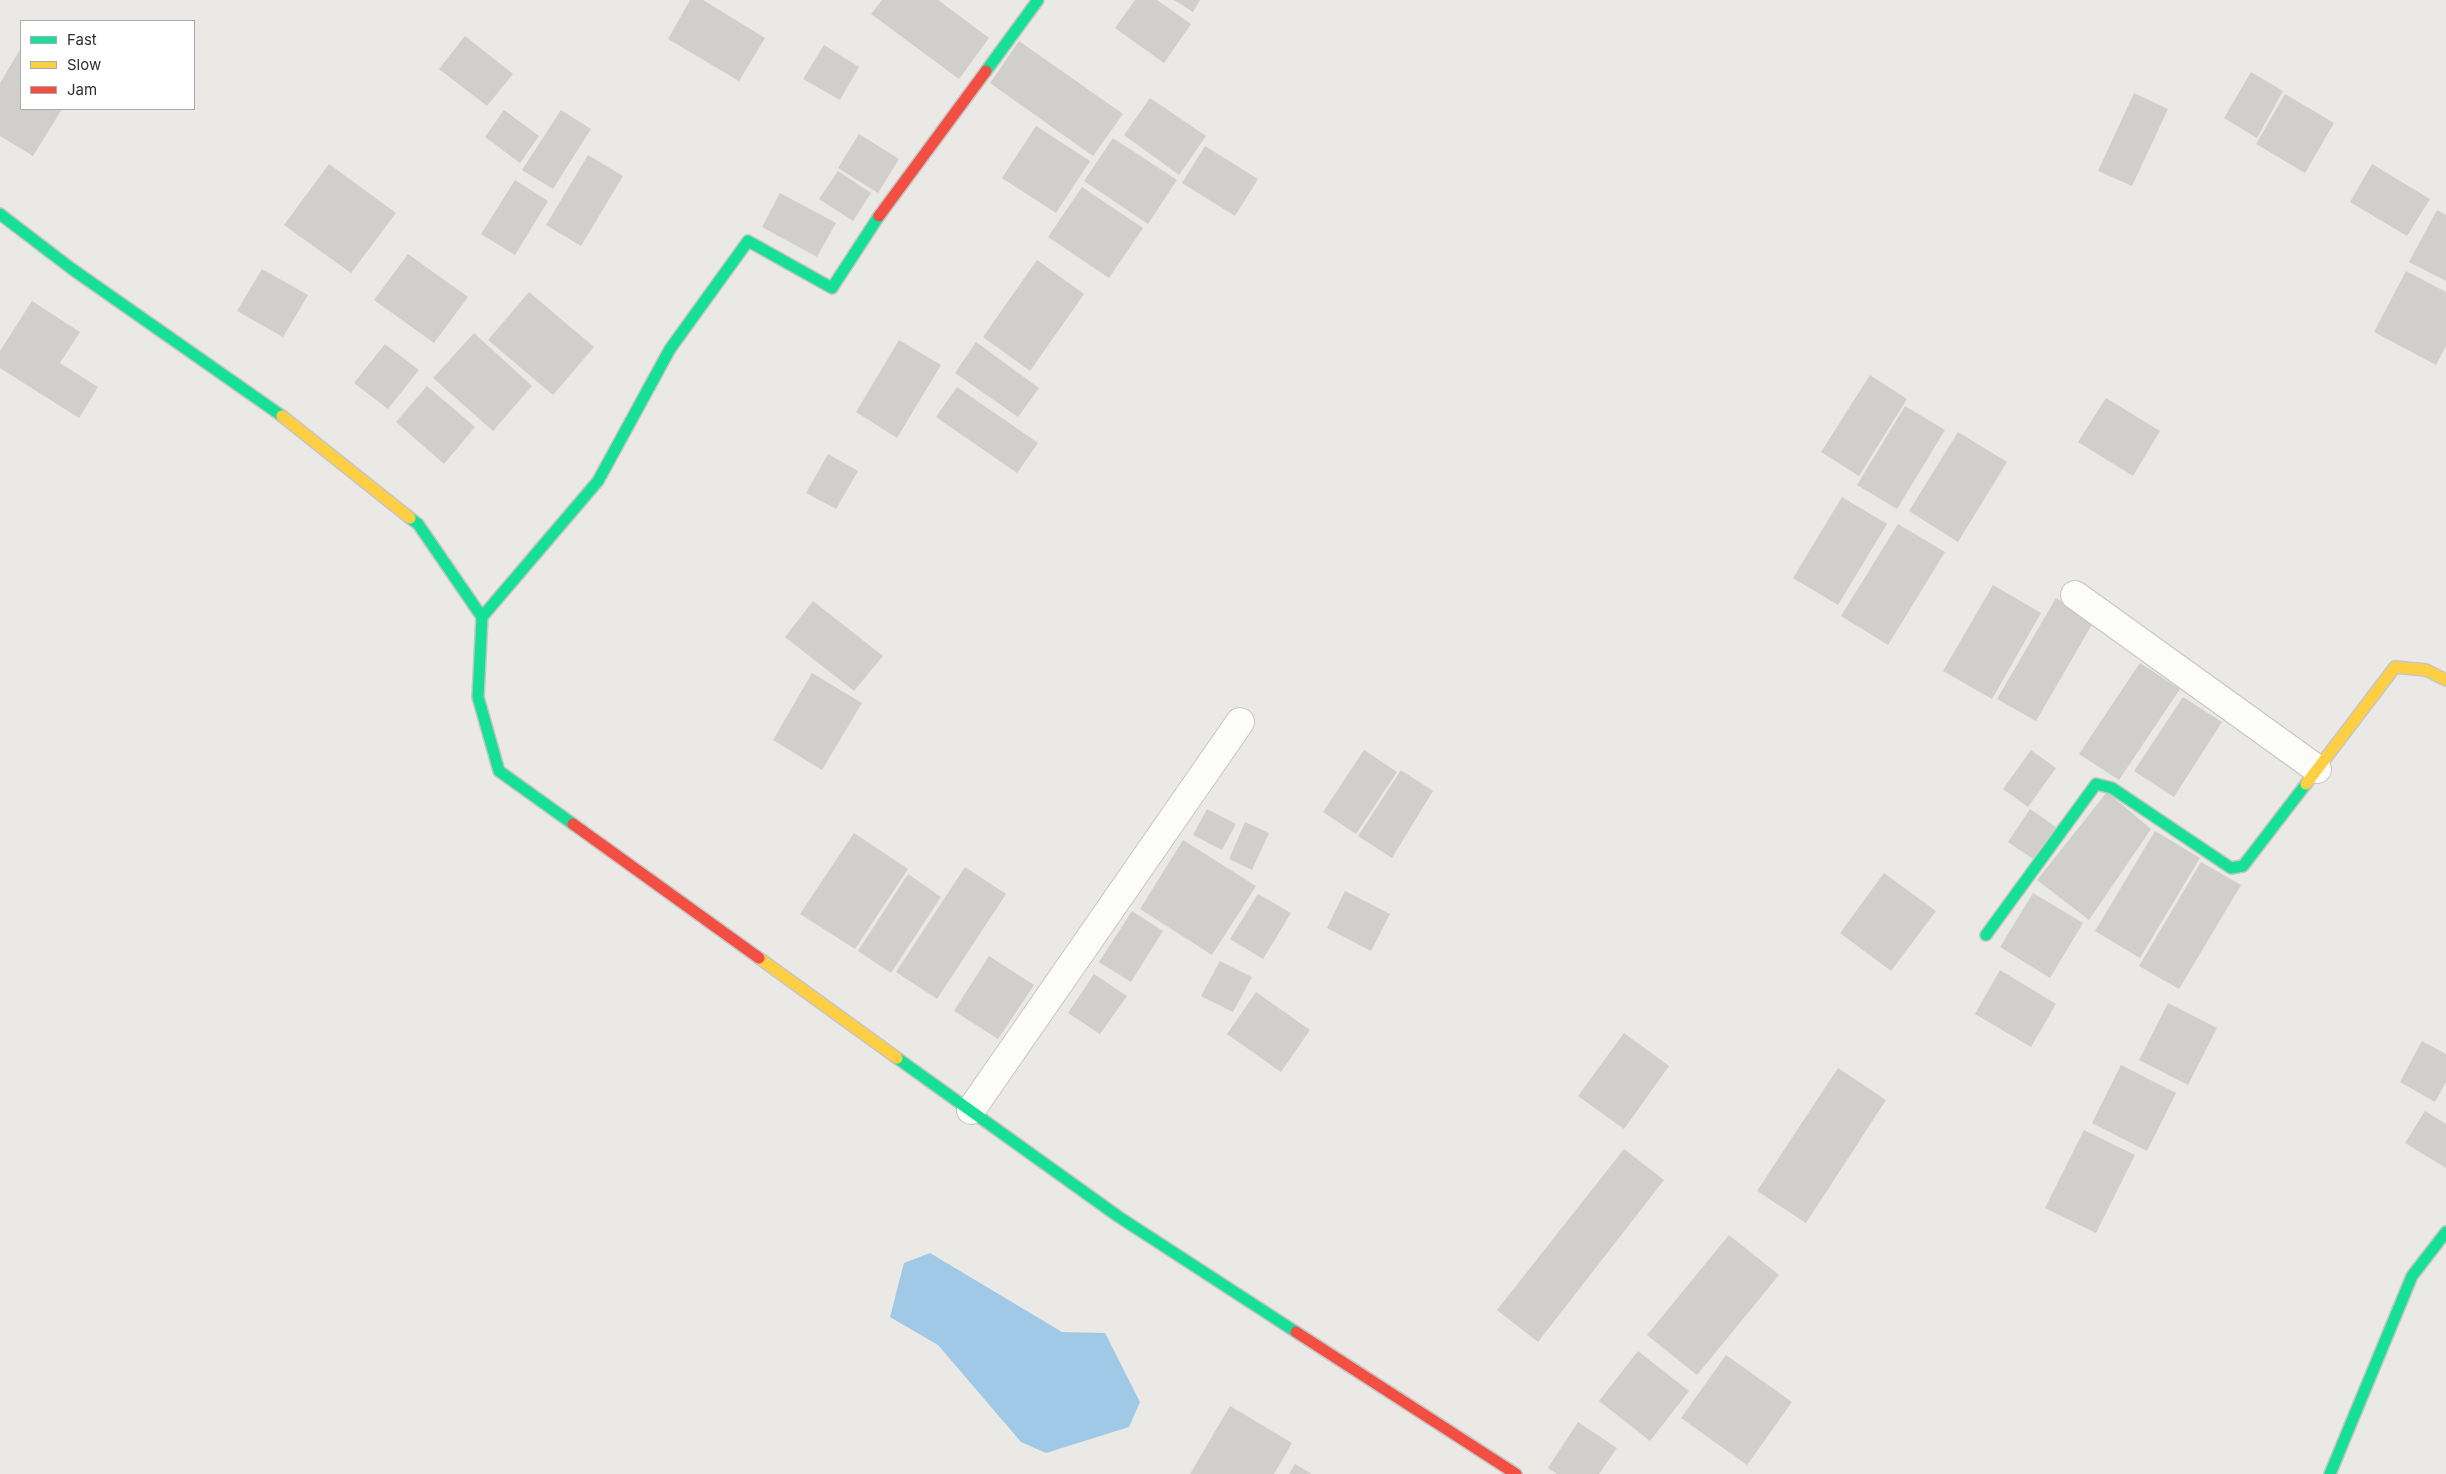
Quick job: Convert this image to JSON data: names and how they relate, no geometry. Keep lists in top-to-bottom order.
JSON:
{
  "legend": ["Fast", "Slow", "Jam"]
}
